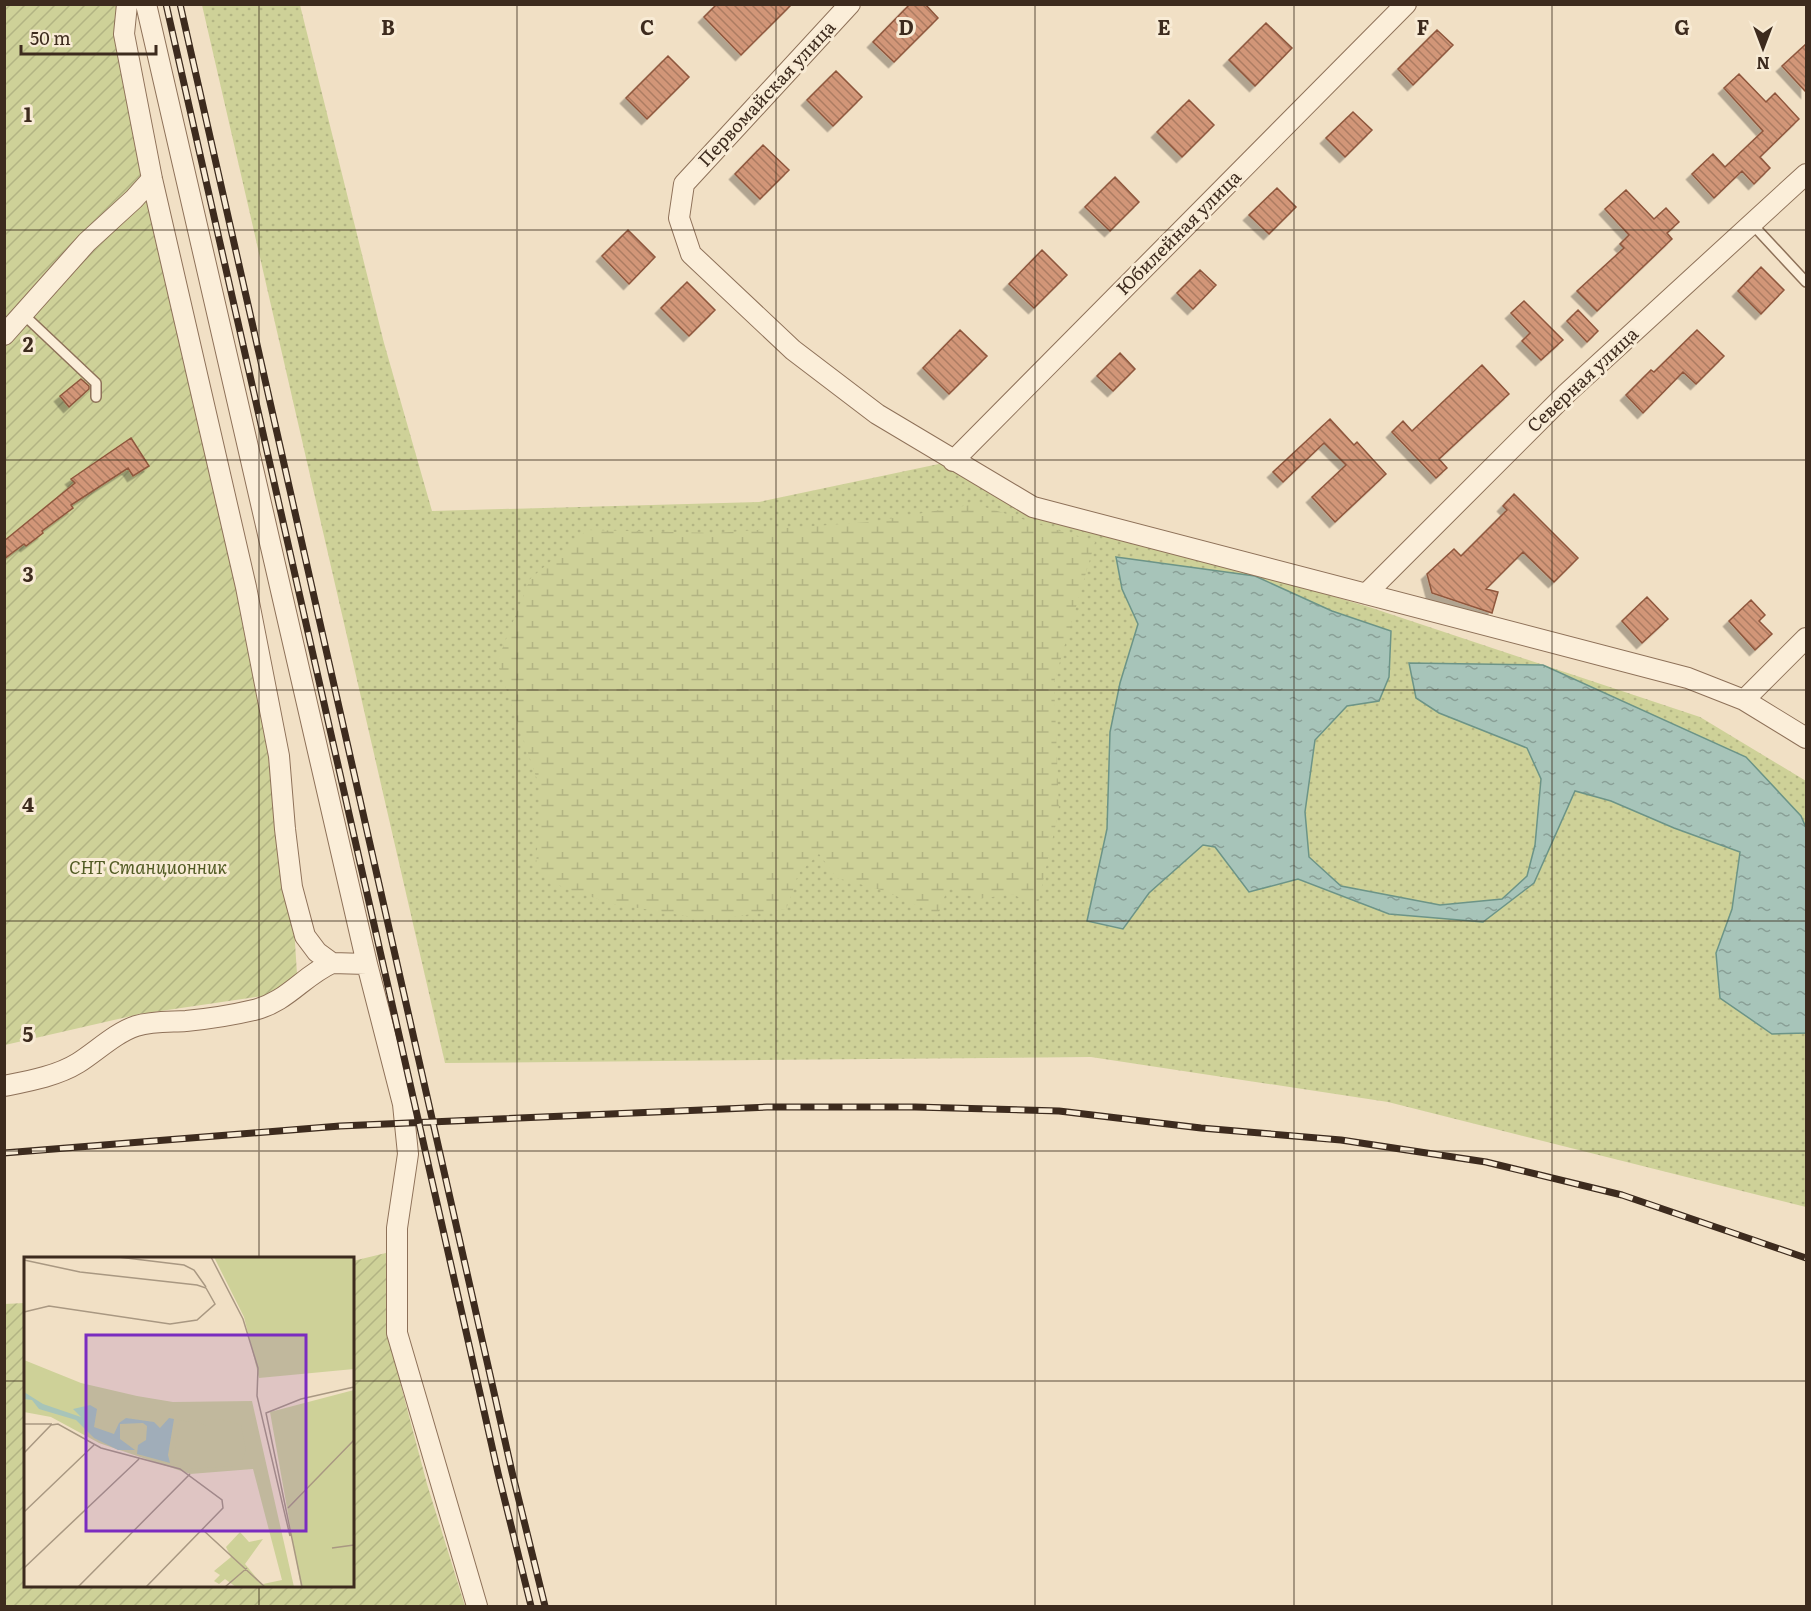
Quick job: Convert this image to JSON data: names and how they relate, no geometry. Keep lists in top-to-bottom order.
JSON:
{
  "streets": {
    "street": ["Первомайская улица", "Юбилейная улица", "Северная улица"]
  },
  "crossings": [
    ["Первомайская улица", "Юбилейная улица"]
  ],
  "parks": ["СНТ Станционник"],
  "scale_bar": "50 m",
  "north": "bottom",
  "grid": {
    "columns": [
      "B",
      "C",
      "D",
      "E",
      "F",
      "G"
    ],
    "rows": [
      "1",
      "2",
      "3",
      "4",
      "5"
    ]
  }
}
